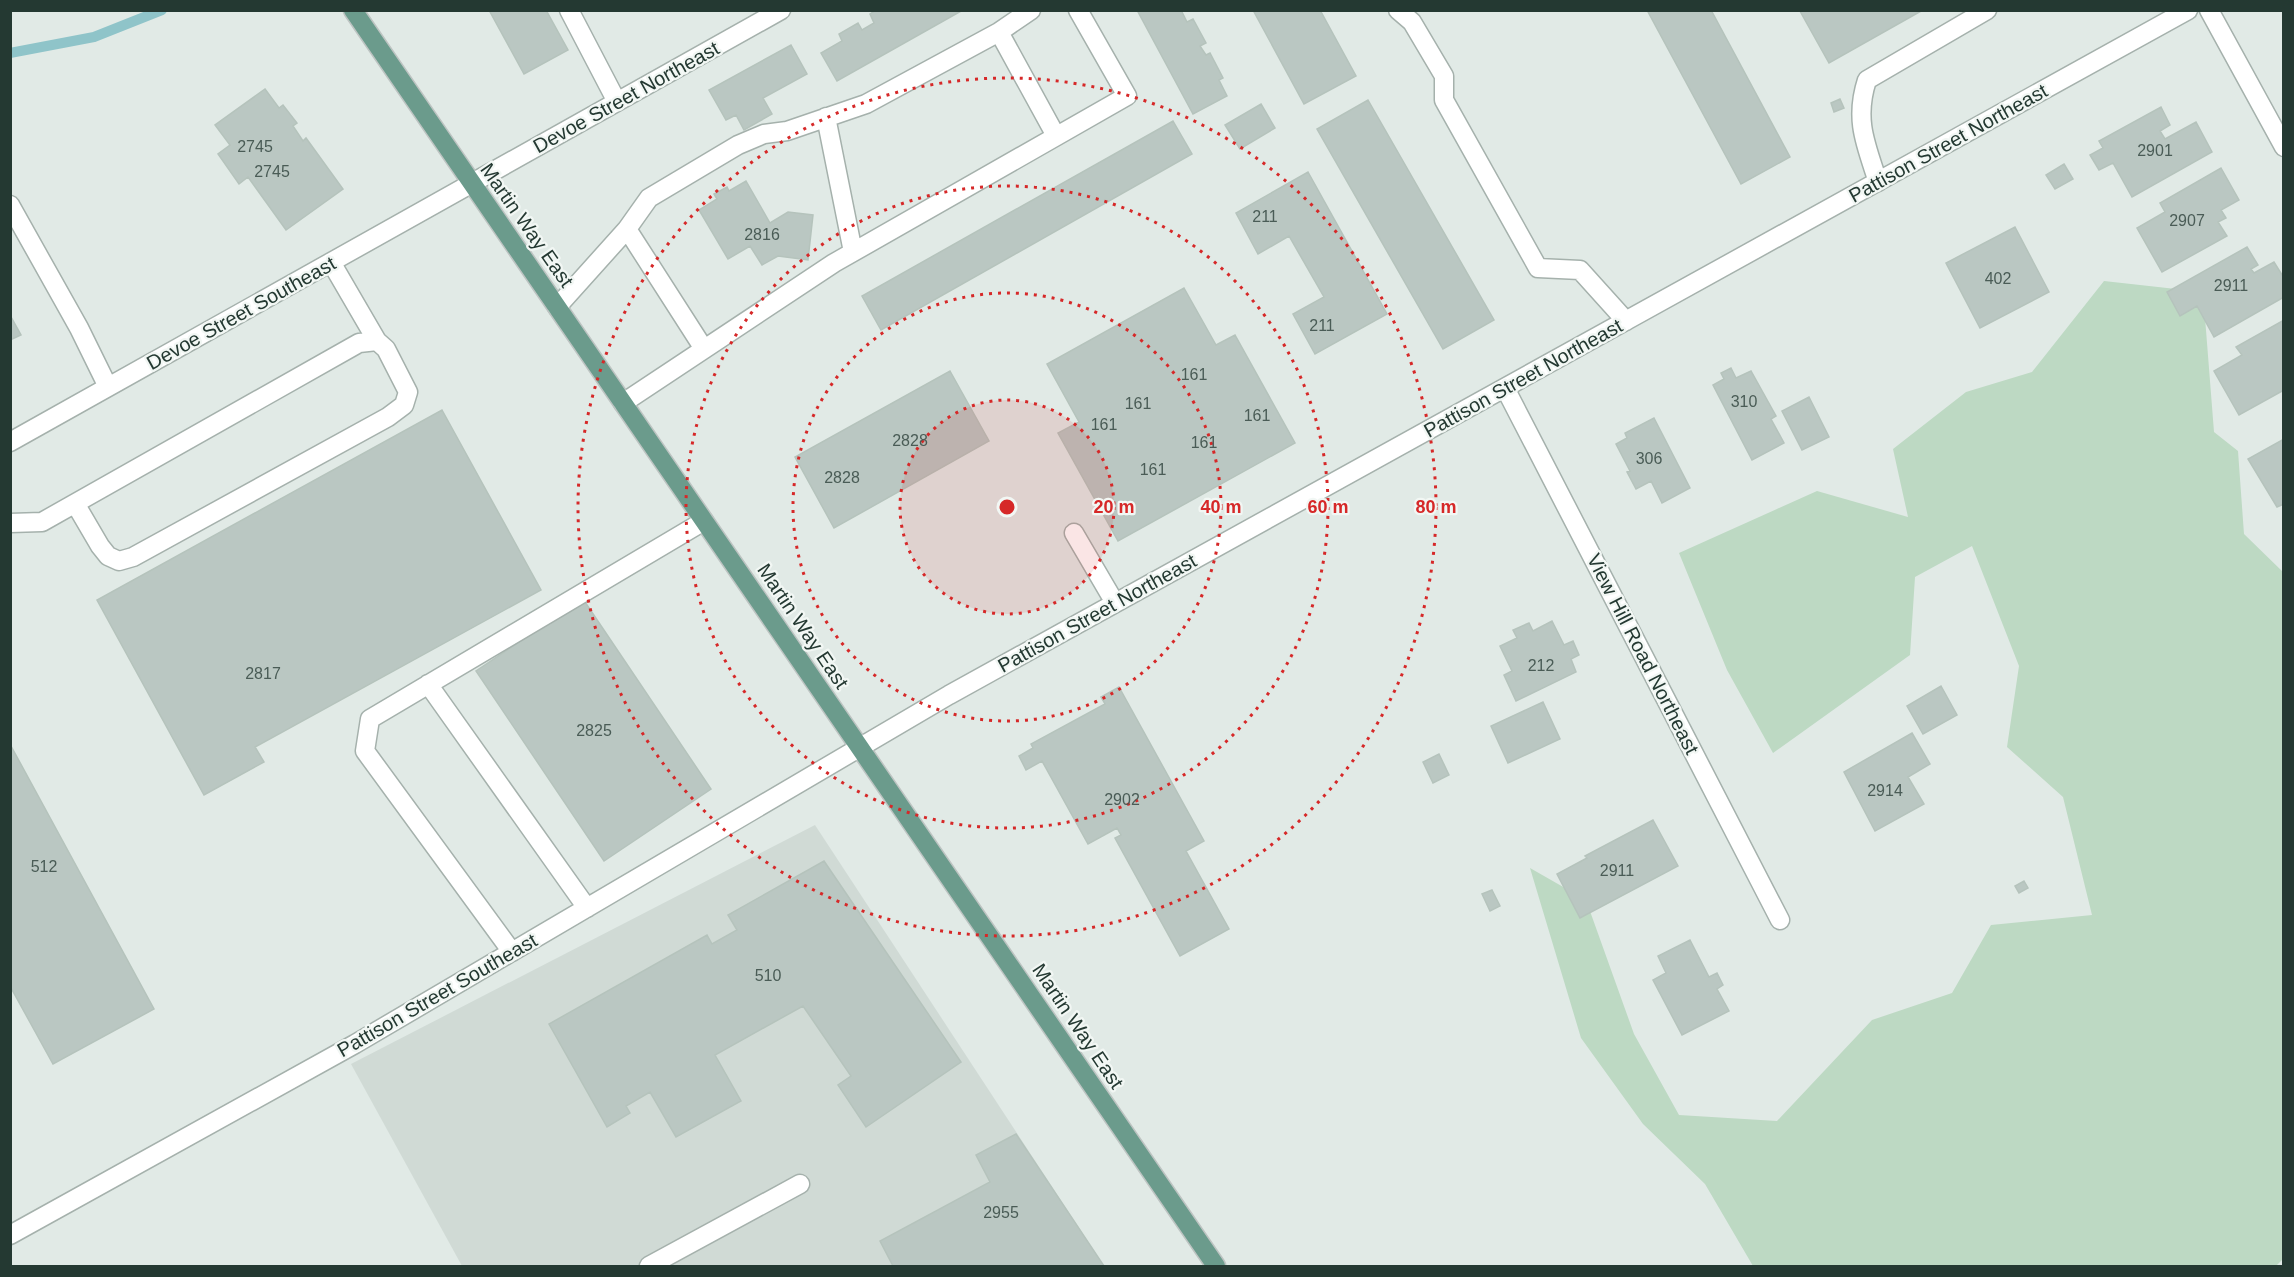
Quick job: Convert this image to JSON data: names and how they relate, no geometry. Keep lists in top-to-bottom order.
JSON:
{
  "streets": {
    "main road": ["Martin Way East"],
    "street": [
      "Devoe Street Northeast",
      "Pattison Street Northeast",
      "Devoe Street Southeast",
      "View Hill Road Northeast",
      "Pattison Street Southeast"
    ]
  },
  "crossings": [
    ["Devoe Street Northeast", "Martin Way East"],
    ["Devoe Street Northeast", "Devoe Street Southeast"],
    ["Pattison Street Northeast", "Martin Way East"],
    ["Pattison Street Northeast", "View Hill Road Northeast"],
    ["Pattison Street Northeast", "Pattison Street Southeast"],
    ["Martin Way East", "Devoe Street Southeast"],
    ["Martin Way East", "Pattison Street Southeast"]
  ],
  "house_numbers": [
    "2745",
    "2901",
    "2745",
    "211",
    "2907",
    "2816",
    "402",
    "2911",
    "211",
    "161",
    "310",
    "161",
    "161",
    "161",
    "2828",
    "161",
    "306",
    "161",
    "2828",
    "212",
    "2817",
    "2825",
    "2914",
    "2902",
    "512",
    "2911",
    "510",
    "2955"
  ],
  "rings": [
    "20 m",
    "40 m",
    "60 m",
    "80 m"
  ]
}
